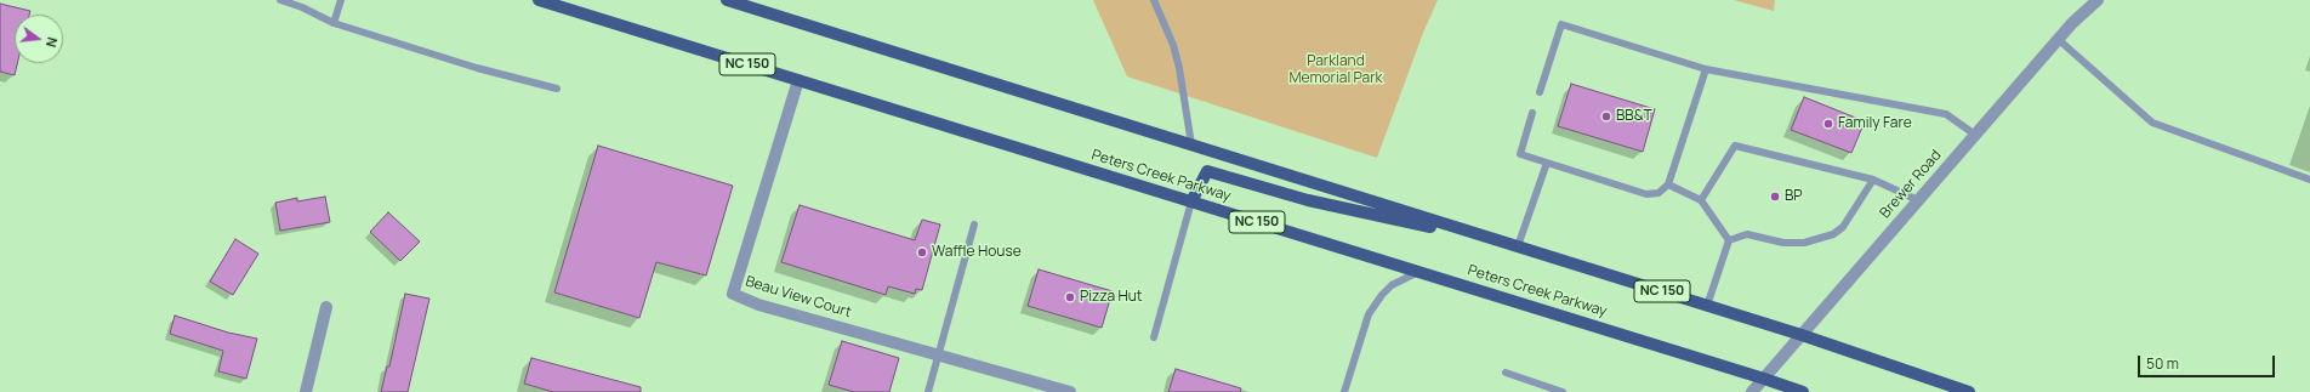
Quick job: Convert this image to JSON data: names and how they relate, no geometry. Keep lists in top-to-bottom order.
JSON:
{
  "streets": {
    "main road": ["NC 150", "Peters Creek Parkway"],
    "street": ["Brewer Road", "Beau View Court"]
  },
  "crossings": [
    ["NC 150", "Brewer Road"],
    ["Peters Creek Parkway", "Brewer Road"],
    ["Peters Creek Parkway", "Beau View Court"]
  ],
  "parks": ["Parkland Memorial Park"],
  "places": [
    "BB&T",
    "Family Fare",
    "BP",
    "Waffle House",
    "Pizza Hut"
  ],
  "scale_bar": "50 m",
  "north": "right"
}
